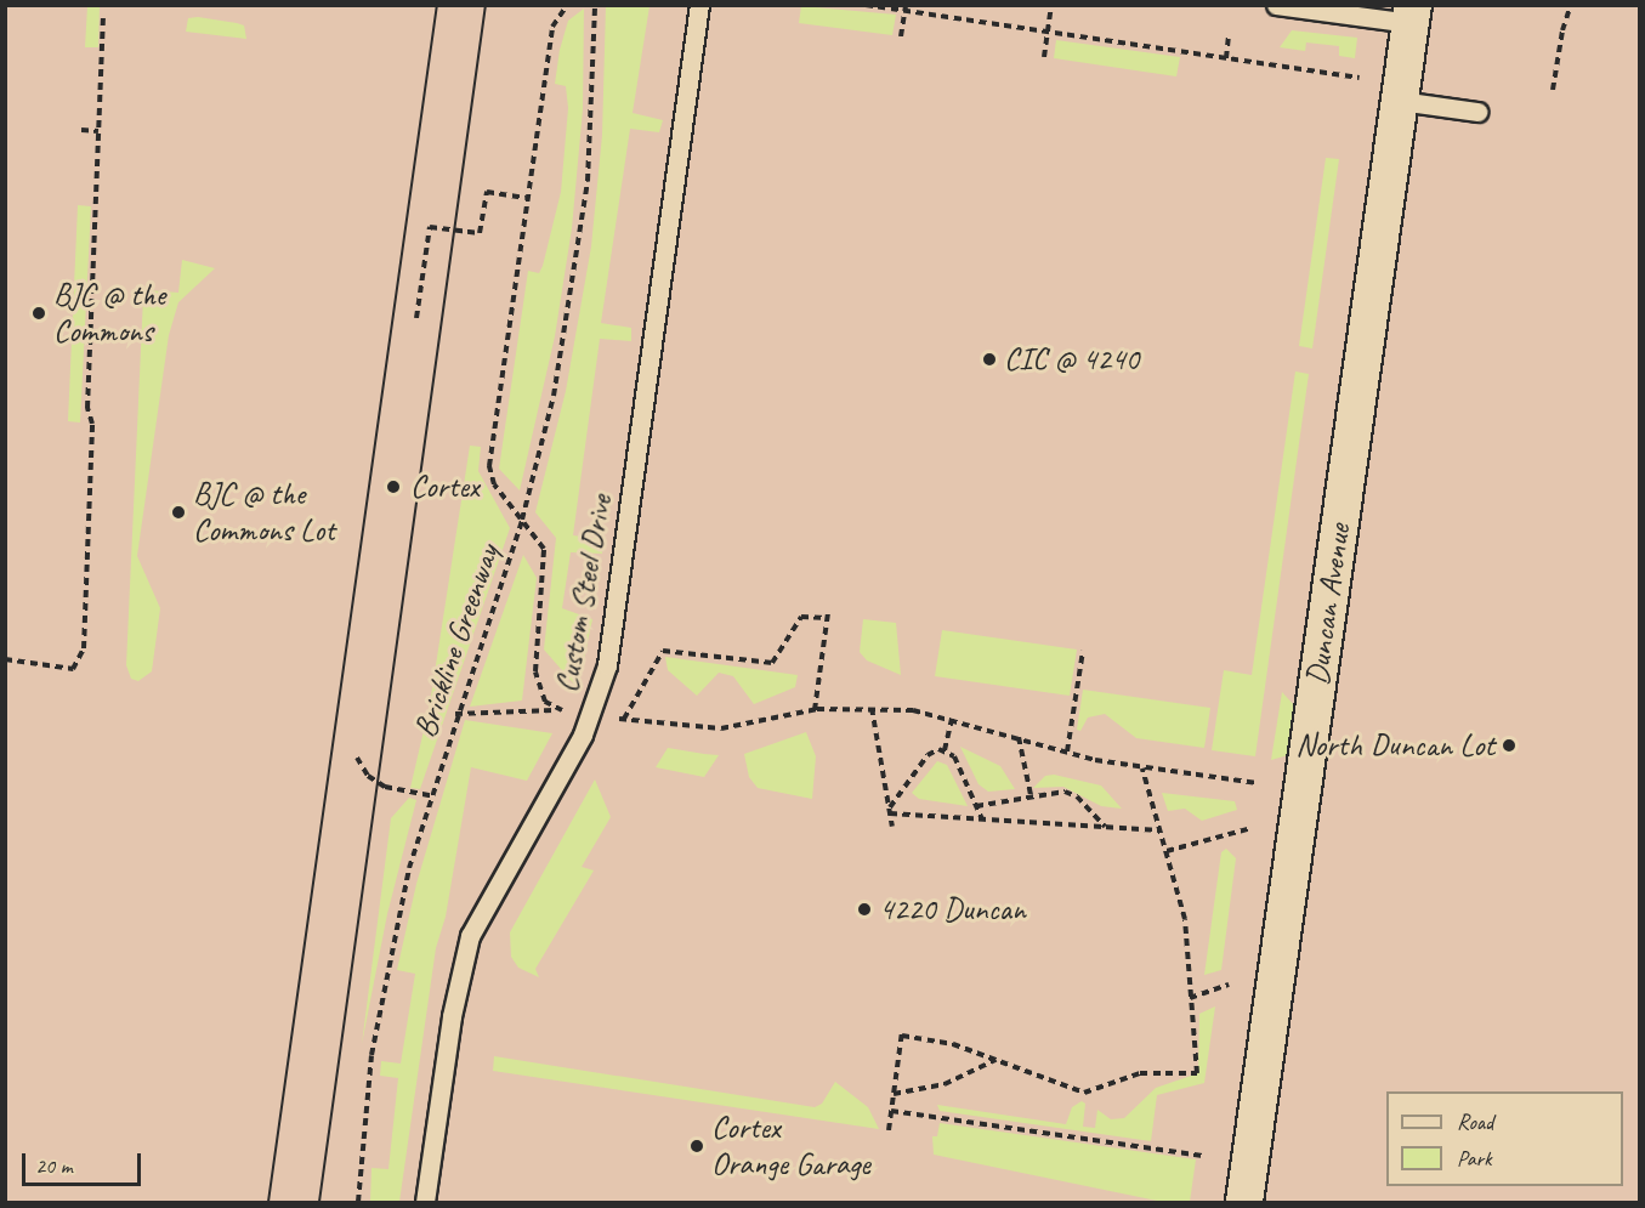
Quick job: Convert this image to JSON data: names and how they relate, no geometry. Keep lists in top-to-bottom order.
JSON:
{
  "streets": {
    "street": ["Duncan Avenue"],
    "lane": ["Custom Steel Drive"],
    "path": ["Brickline Greenway"]
  },
  "places": [
    "BJC @ the Commons",
    "CIC @ 4240",
    "Cortex",
    "BJC @ the Commons Lot",
    "North Duncan Lot",
    "4220 Duncan",
    "Cortex Orange Garage"
  ],
  "legend": ["Road", "Park"],
  "scale_bar": "20 m"
}
